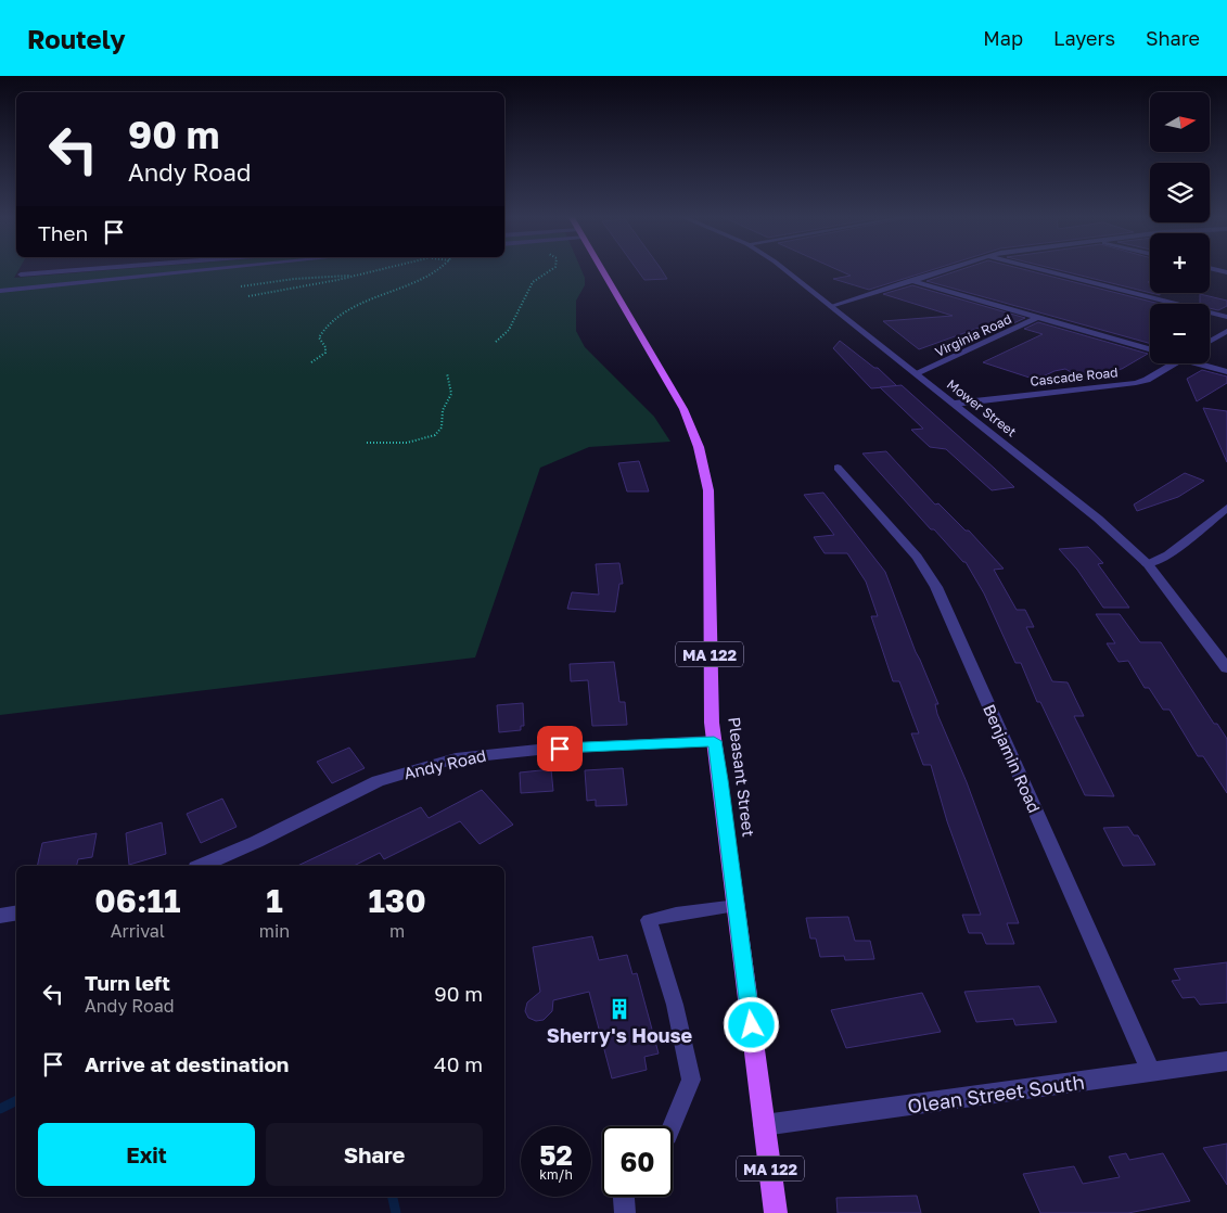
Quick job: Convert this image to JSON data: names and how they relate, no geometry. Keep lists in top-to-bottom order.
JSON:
{
  "streets": {
    "main road": ["MA 122", "Pleasant Street"],
    "street": [
      "Virginia Road",
      "Cascade Road",
      "Mower Street",
      "Benjamin Road",
      "Andy Road",
      "Olean Street South"
    ]
  },
  "crossings": [
    ["Virginia Road", "Mower Street"],
    ["Cascade Road", "Mower Street"],
    ["Benjamin Road", "Olean Street South"],
    ["Andy Road", "Pleasant Street"],
    ["Pleasant Street", "Olean Street South"]
  ],
  "places": {
    "building": ["Sherry's House"]
  },
  "north": "right",
  "page": {
    "header": "Routely",
    "nav": ["Map", "Layers", "Share"],
    "map_buttons": ["+", "−"],
    "turn": ["90 m", "Andy Road"],
    "then": "Then",
    "eta": [
      "06:11",
      "Arrival",
      "1",
      "min",
      "130",
      "m"
    ],
    "list": [
      {
        "name": "Turn left",
        "note": "Andy Road",
        "value": "90 m"
      },
      {
        "name": "Arrive at destination",
        "value": "40 m"
      }
    ],
    "buttons": ["Exit", "Share"],
    "speed": "52 km/h",
    "limit": "60"
  }
}
